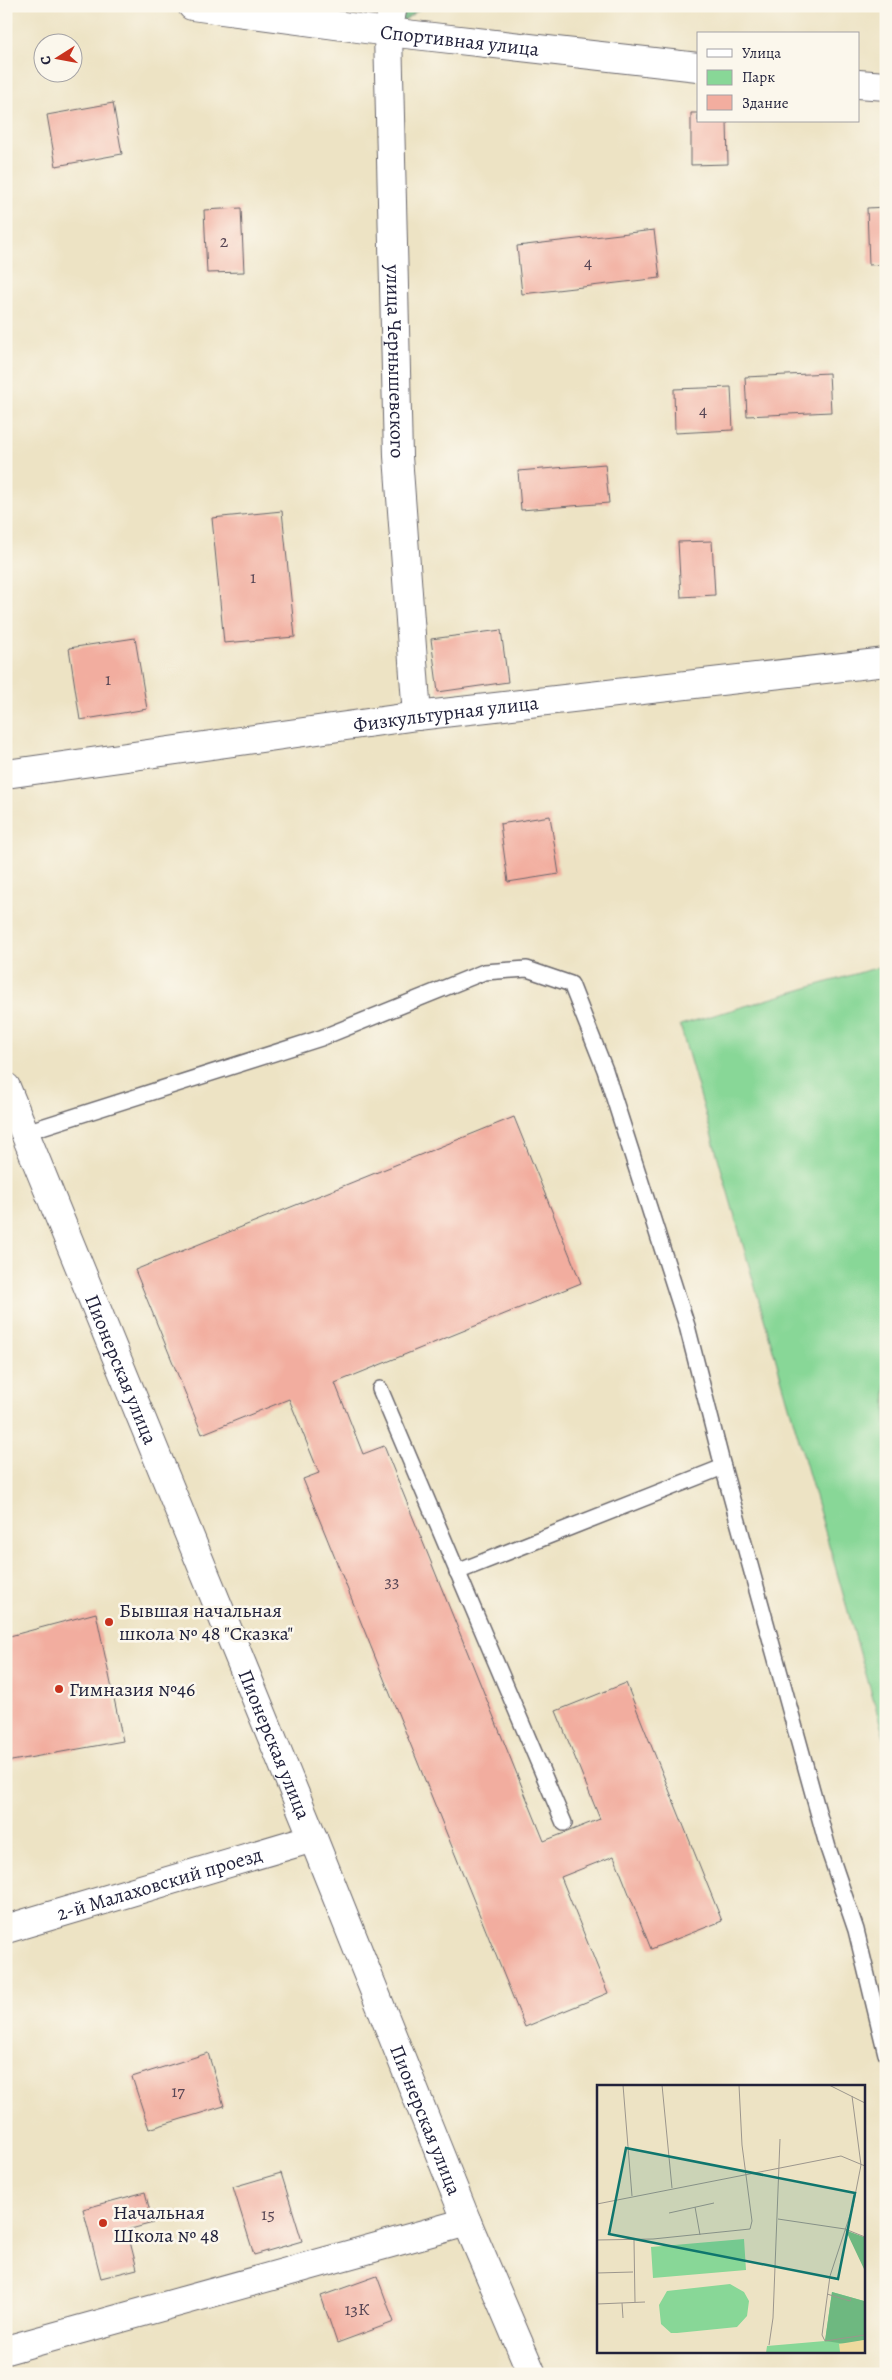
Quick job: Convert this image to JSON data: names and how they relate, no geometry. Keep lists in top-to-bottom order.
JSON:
{
  "streets": {
    "street": [
      "Спортивная улица",
      "улица Чернышевского",
      "Физкультурная улица",
      "Пионерская улица",
      "2-й Малаховский проезд"
    ]
  },
  "crossings": [
    ["Спортивная улица", "улица Чернышевского"],
    ["улица Чернышевского", "Физкультурная улица"],
    ["Пионерская улица", "2-й Малаховский проезд"]
  ],
  "places": ["Бывшая начальная школа № 48 \"Сказка\"", "Гимназия №46", "Начальная Школа № 48"],
  "house_numbers": [
    "2",
    "4",
    "4",
    "1",
    "1",
    "33",
    "17",
    "15",
    "13К"
  ],
  "legend": ["Улица", "Парк", "Здание"],
  "north": "left"
}
